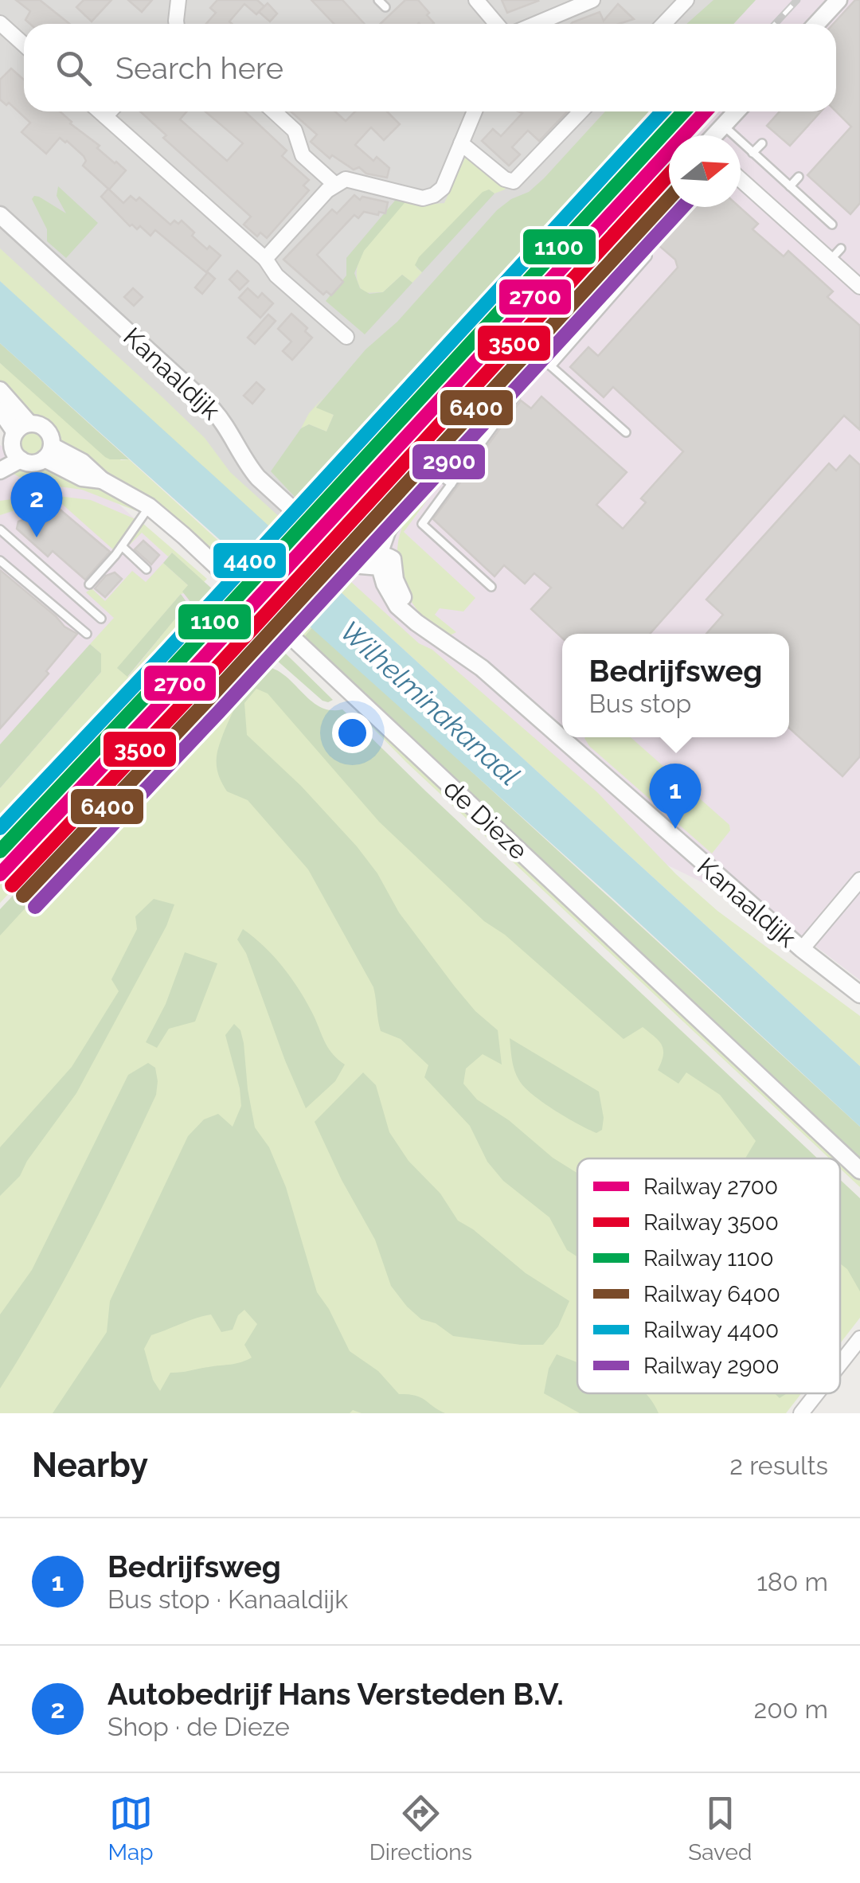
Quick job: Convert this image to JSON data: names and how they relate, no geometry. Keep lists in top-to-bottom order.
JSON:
{
  "streets": {
    "street": ["Kanaaldijk", "de Dieze"]
  },
  "water": ["Wilhelminakanaal"],
  "lines": [
    "rail line 2700",
    "rail line 1100",
    "rail line 4400",
    "rail line 3500",
    "rail line 6400",
    "rail line 2900"
  ],
  "legend": [
    "Railway 2700",
    "Railway 3500",
    "Railway 1100",
    "Railway 6400",
    "Railway 4400",
    "Railway 2900"
  ],
  "north": "right",
  "page": {
    "search": "Search here",
    "pins": ["2", "1"],
    "popup": ["Bedrijfsweg", "Bus stop"],
    "heading": ["Nearby", "2 results"],
    "list": [
      {
        "mark": "1",
        "name": "Bedrijfsweg",
        "note": "Bus stop · Kanaaldijk",
        "value": "180 m"
      },
      {
        "mark": "2",
        "name": "Autobedrijf Hans Versteden B.V.",
        "note": "Shop · de Dieze",
        "value": "200 m"
      }
    ],
    "nav": ["Map", "Directions", "Saved"]
  }
}
